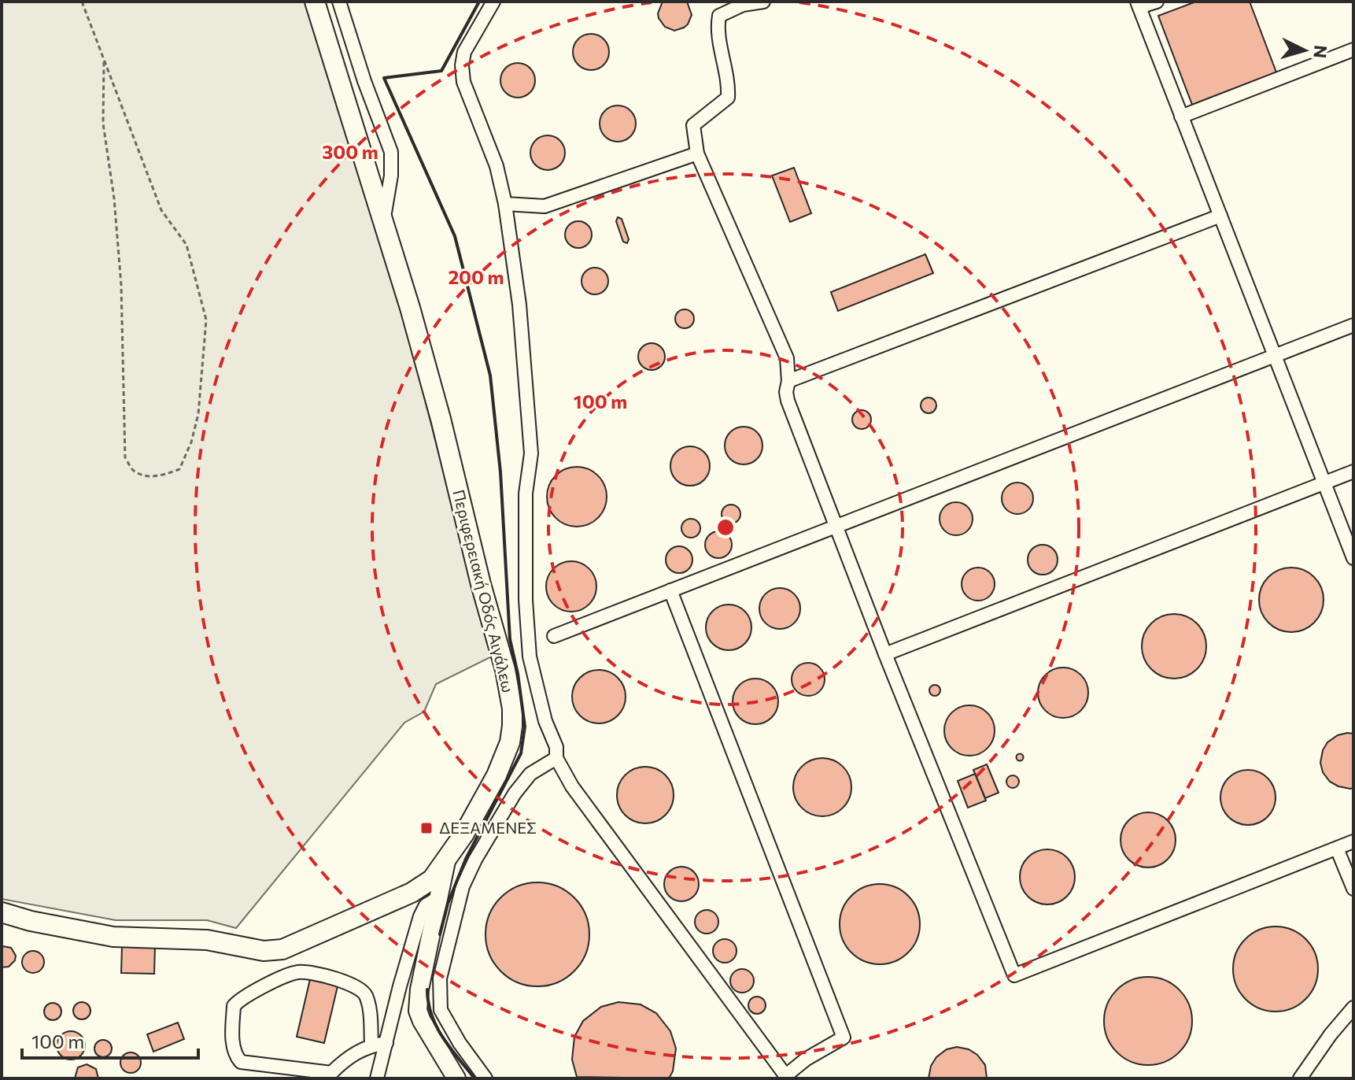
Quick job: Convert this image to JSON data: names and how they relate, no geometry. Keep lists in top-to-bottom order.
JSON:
{
  "streets": {
    "highway": ["Περιφερειακή Οδός Αιγάλεω"]
  },
  "places": {
    "transit": ["ΔΕΞΑΜΕΝΕΣ"]
  },
  "scale_bar": "100 m",
  "north": "right",
  "rings": ["300 m", "200 m", "100 m"]
}
